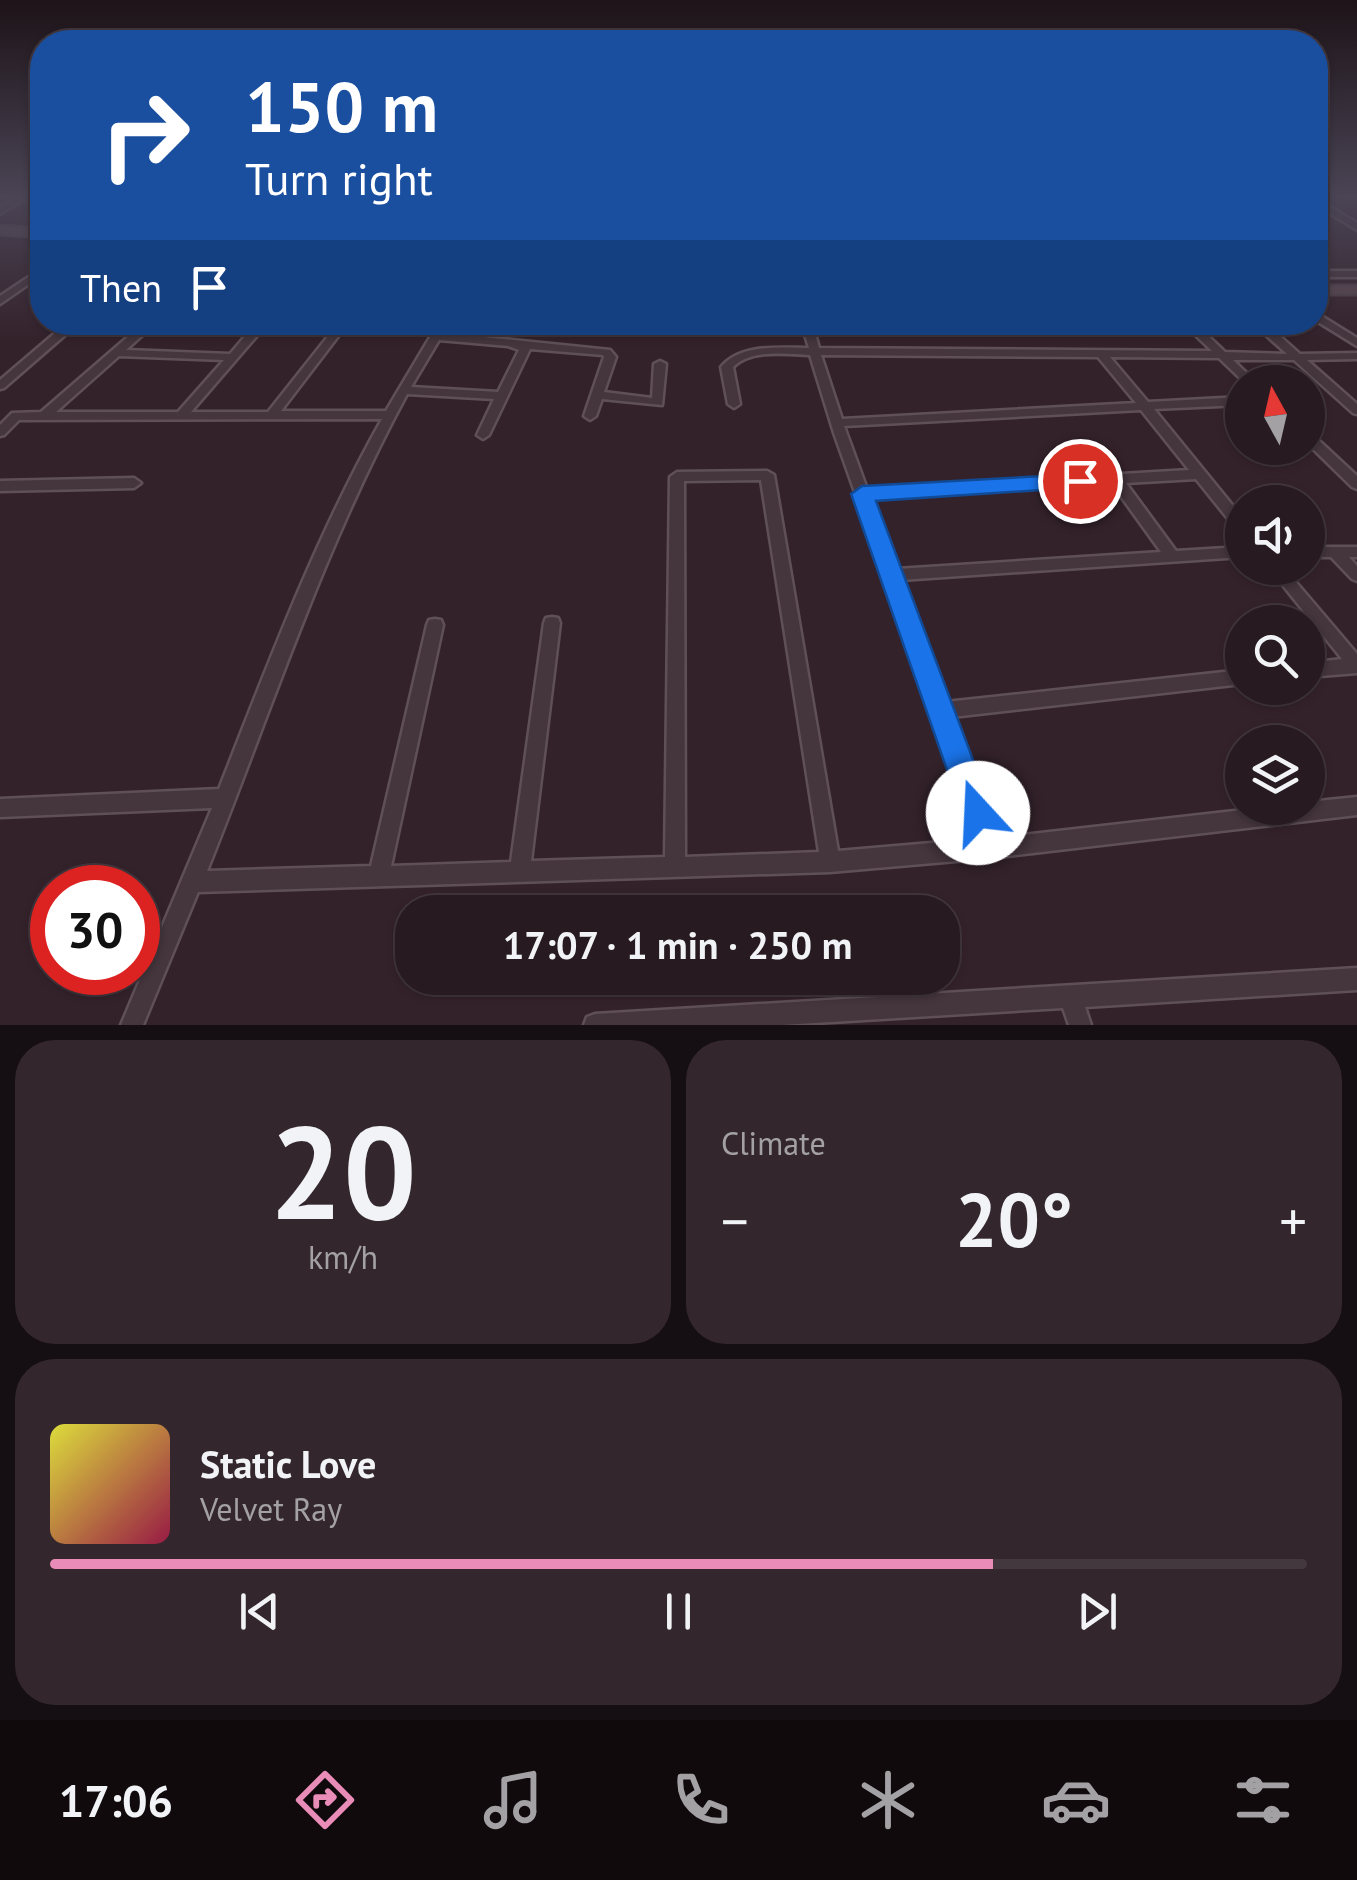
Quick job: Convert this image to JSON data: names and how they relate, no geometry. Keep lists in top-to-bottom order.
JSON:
{
  "north": "top",
  "page": {
    "turn": ["150 m", "Turn right"],
    "then": "Then",
    "limit": "30",
    "trip": "17:07 · 1 min · 250 m",
    "tile": [
      ["20", "km/h"],
      "Climate"
    ],
    "heat": ["−", "20°", "+"],
    "song": ["Static Love", "Velvet Ray"],
    "tabs": "17:06"
  }
}
